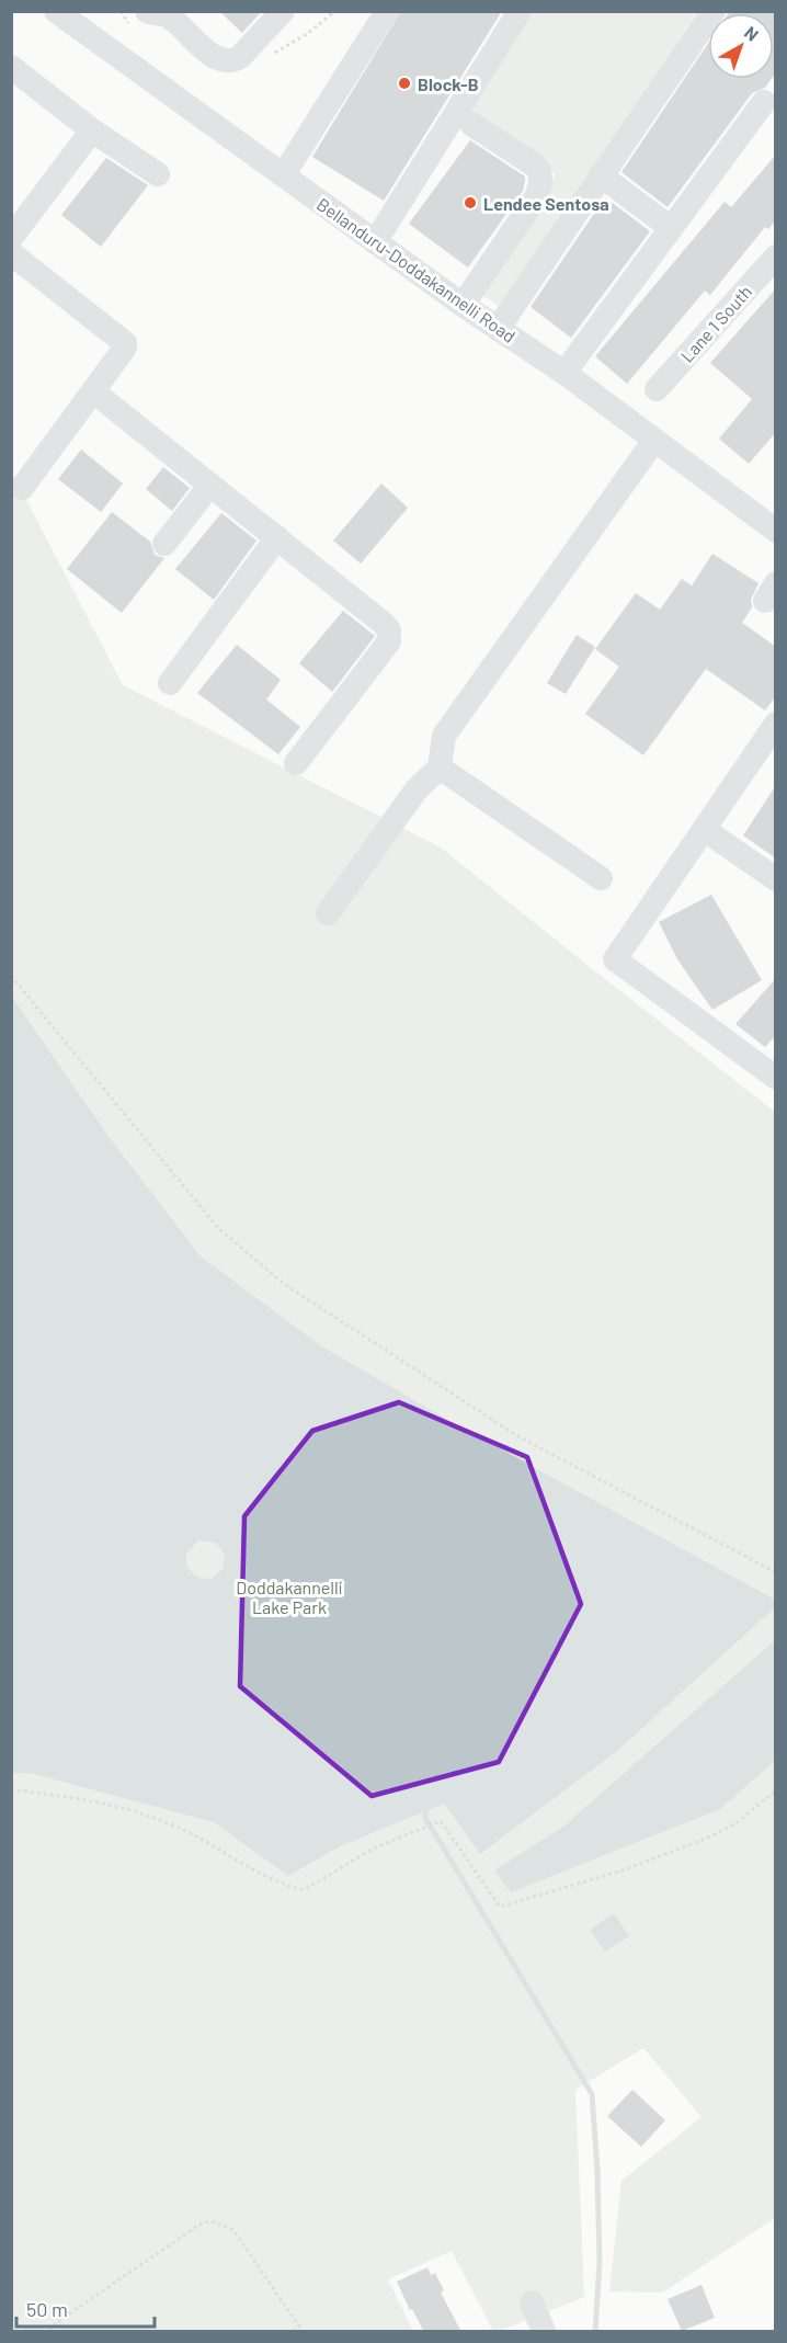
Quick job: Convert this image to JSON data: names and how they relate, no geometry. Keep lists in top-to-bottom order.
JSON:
{
  "streets": {
    "street": ["Bellanduru-Doddakannelli Road", "Lane 1 South"]
  },
  "parks": ["Doddakannelli Lake Park"],
  "places": ["Block-B", "Lendee Sentosa"],
  "scale_bar": "50 m",
  "north": "top right"
}
